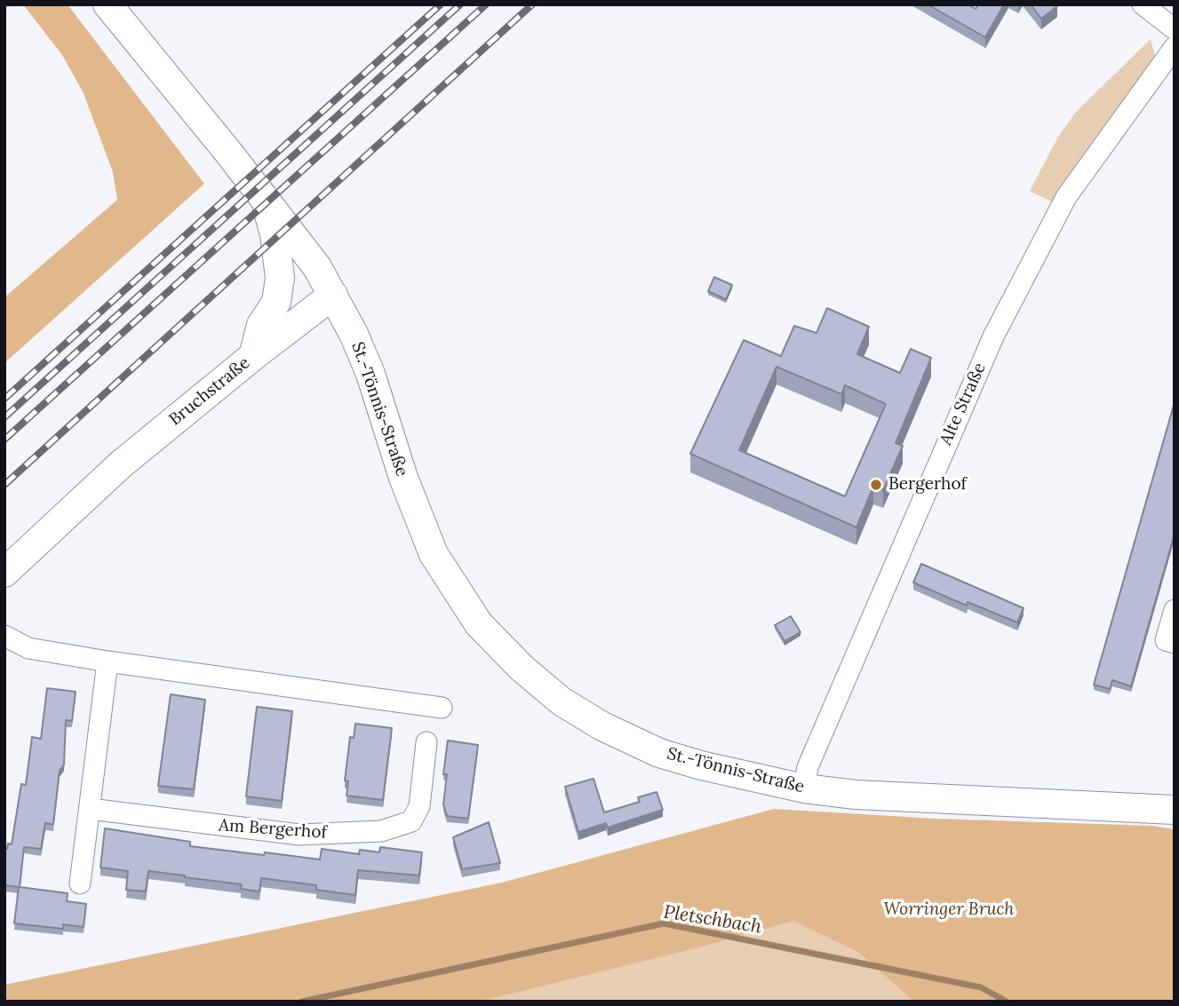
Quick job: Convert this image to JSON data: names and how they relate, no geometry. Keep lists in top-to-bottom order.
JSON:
{
  "streets": {
    "main road": ["Bruchstraße", "St.-Tönnis-Straße"],
    "street": ["Alte Straße", "Am Bergerhof"]
  },
  "crossings": [
    ["Bruchstraße", "St.-Tönnis-Straße"],
    ["Alte Straße", "St.-Tönnis-Straße"]
  ],
  "water": ["Pletschbach"],
  "parks": ["Worringer Bruch"],
  "places": ["Bergerhof"]
}
